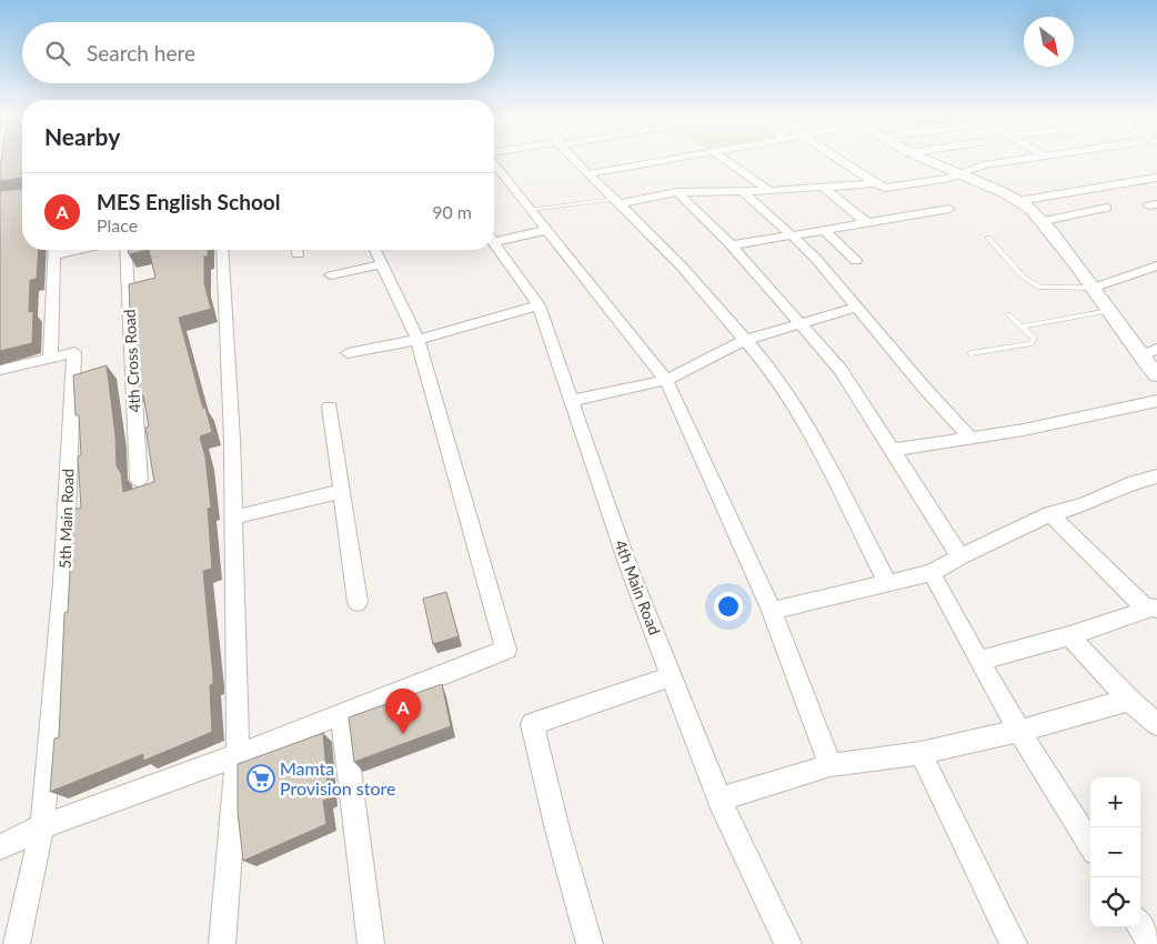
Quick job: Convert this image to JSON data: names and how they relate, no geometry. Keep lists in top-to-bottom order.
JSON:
{
  "streets": {
    "street": ["4th Cross Road", "5th Main Road", "4th Main Road"]
  },
  "places": {
    "supermarket": ["Mamta Provision store"]
  },
  "north": "bottom right",
  "page": {
    "search": "Search here",
    "heading": "Nearby",
    "list": [
      {
        "mark": "A",
        "name": "MES English School",
        "note": "Place",
        "value": "90 m"
      }
    ],
    "pins": "A",
    "map_buttons": ["+", "−"]
  }
}
